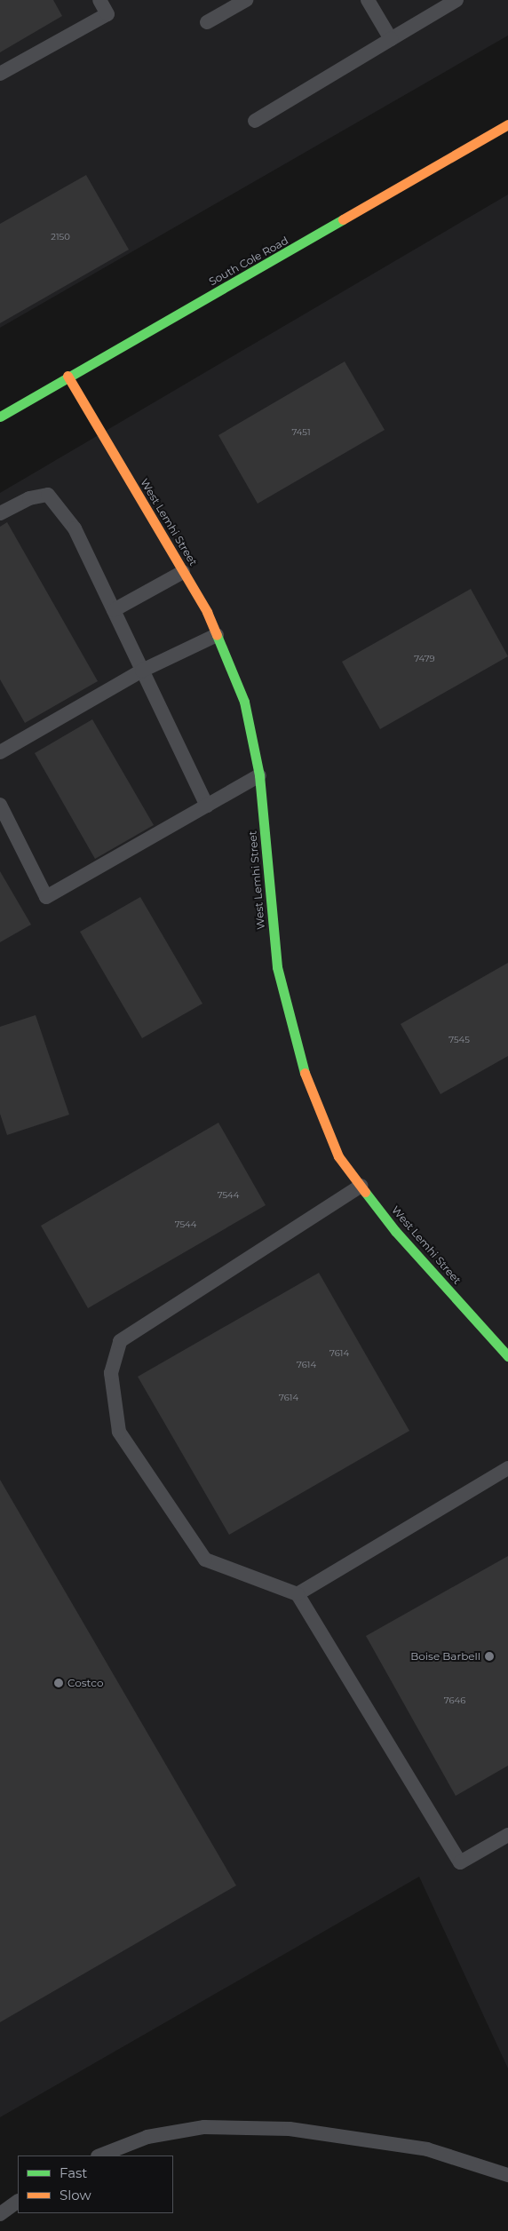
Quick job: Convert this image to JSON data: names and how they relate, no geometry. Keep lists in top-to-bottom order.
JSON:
{
  "streets": {
    "street": ["South Cole Road", "West Lemhi Street"]
  },
  "crossings": [
    ["South Cole Road", "West Lemhi Street"]
  ],
  "places": ["Boise Barbell", "Costco"],
  "house_numbers": [
    "2150",
    "7451",
    "7479",
    "7545",
    "7544",
    "7544",
    "7614",
    "7614",
    "7614",
    "7646"
  ],
  "legend": ["Fast", "Slow"]
}
